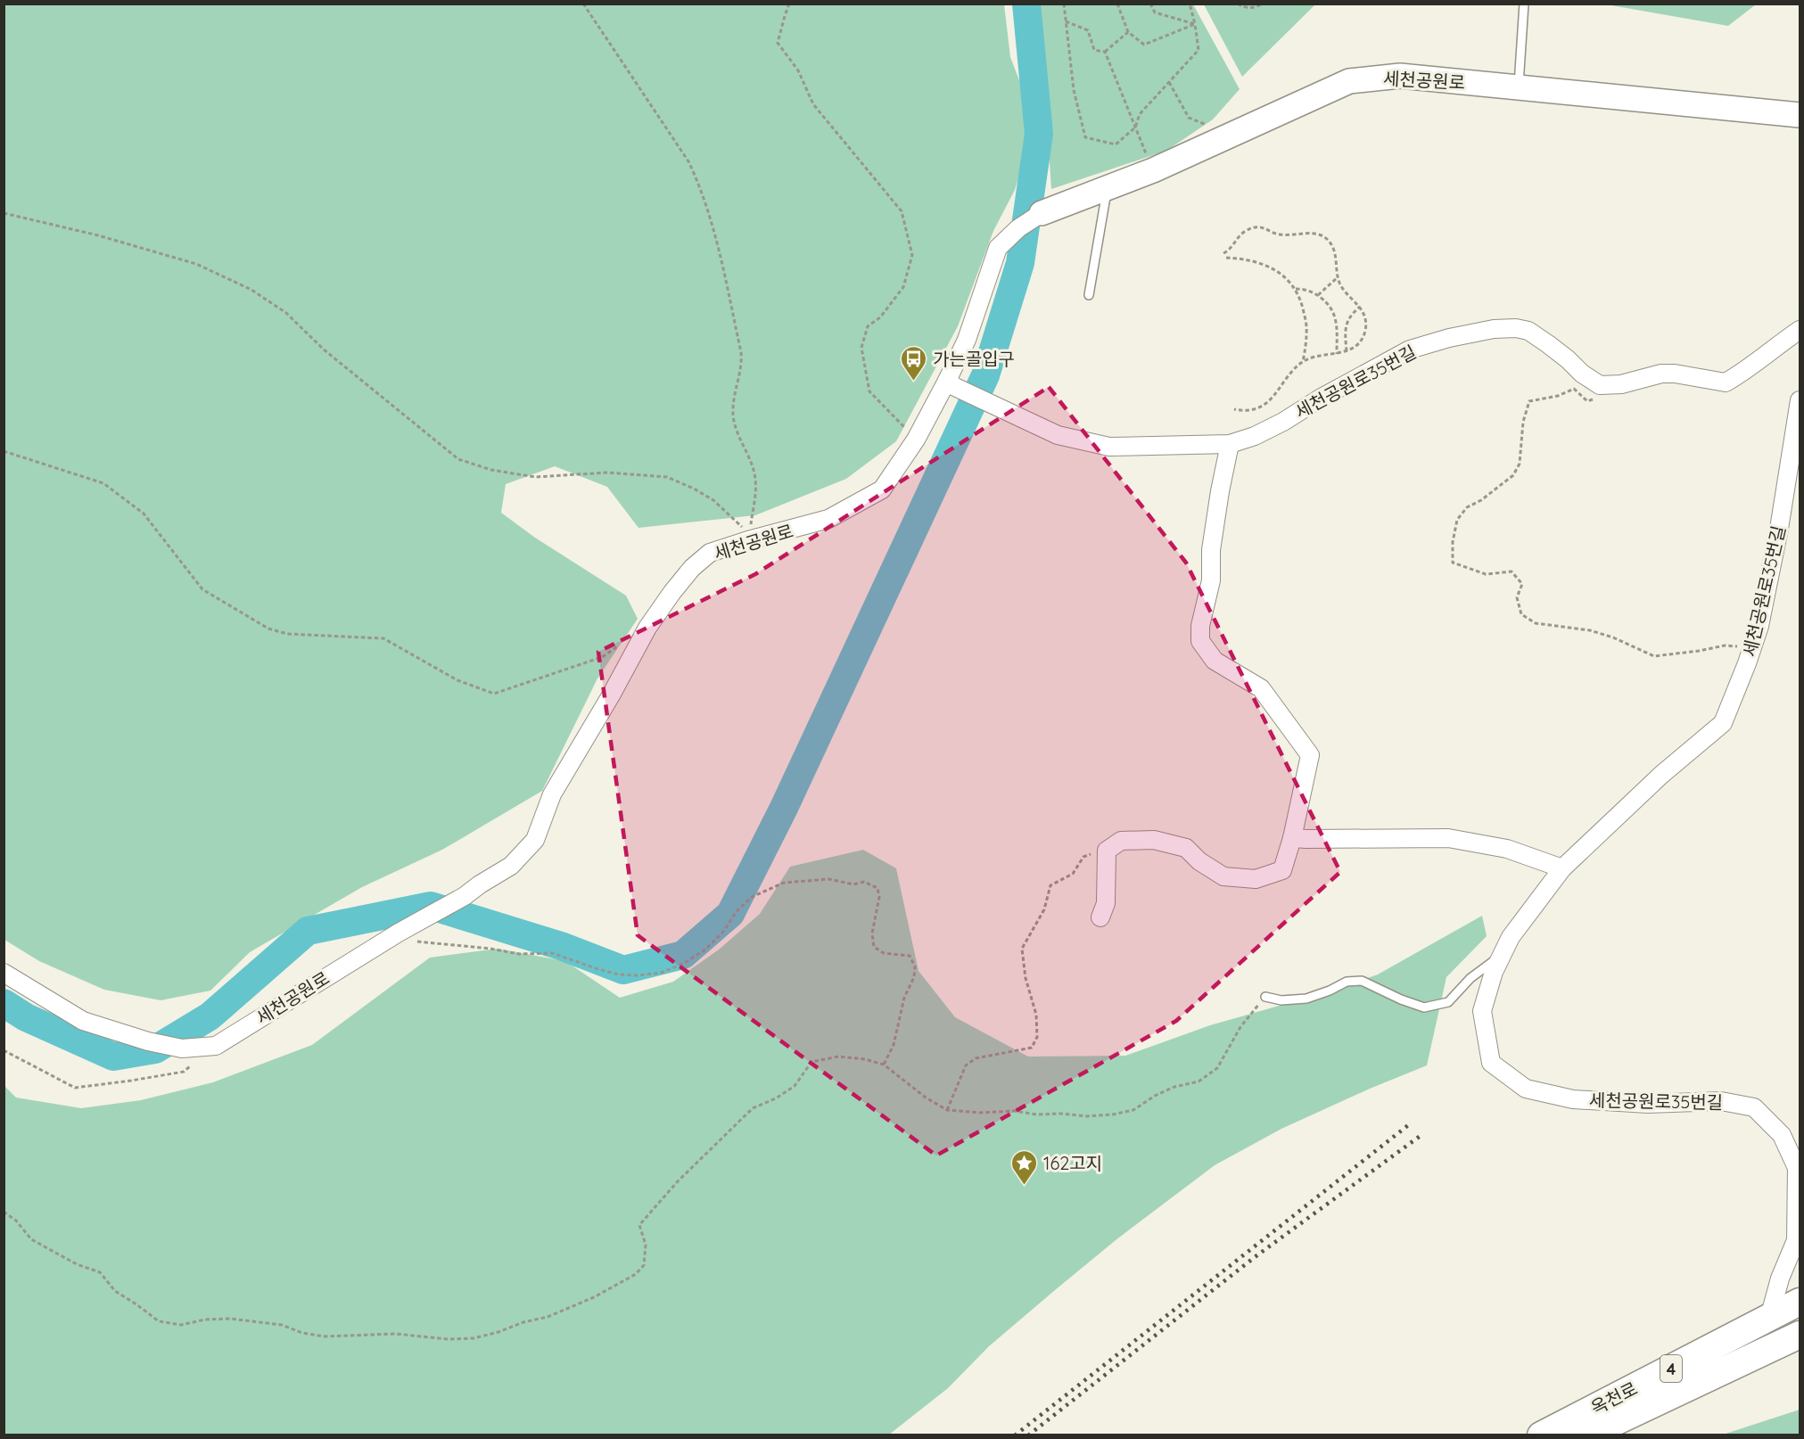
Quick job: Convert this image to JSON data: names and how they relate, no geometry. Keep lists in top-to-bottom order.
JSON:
{
  "streets": {
    "main road": ["4", "옥천로"],
    "street": ["세천공원로", "세천공원로35번길"]
  },
  "crossings": [
    ["세천공원로", "세천공원로35번길"],
    ["세천공원로35번길", "옥천로"]
  ],
  "places": {
    "bus stop": ["가는골입구"],
    "place": ["162고지"]
  }
}
